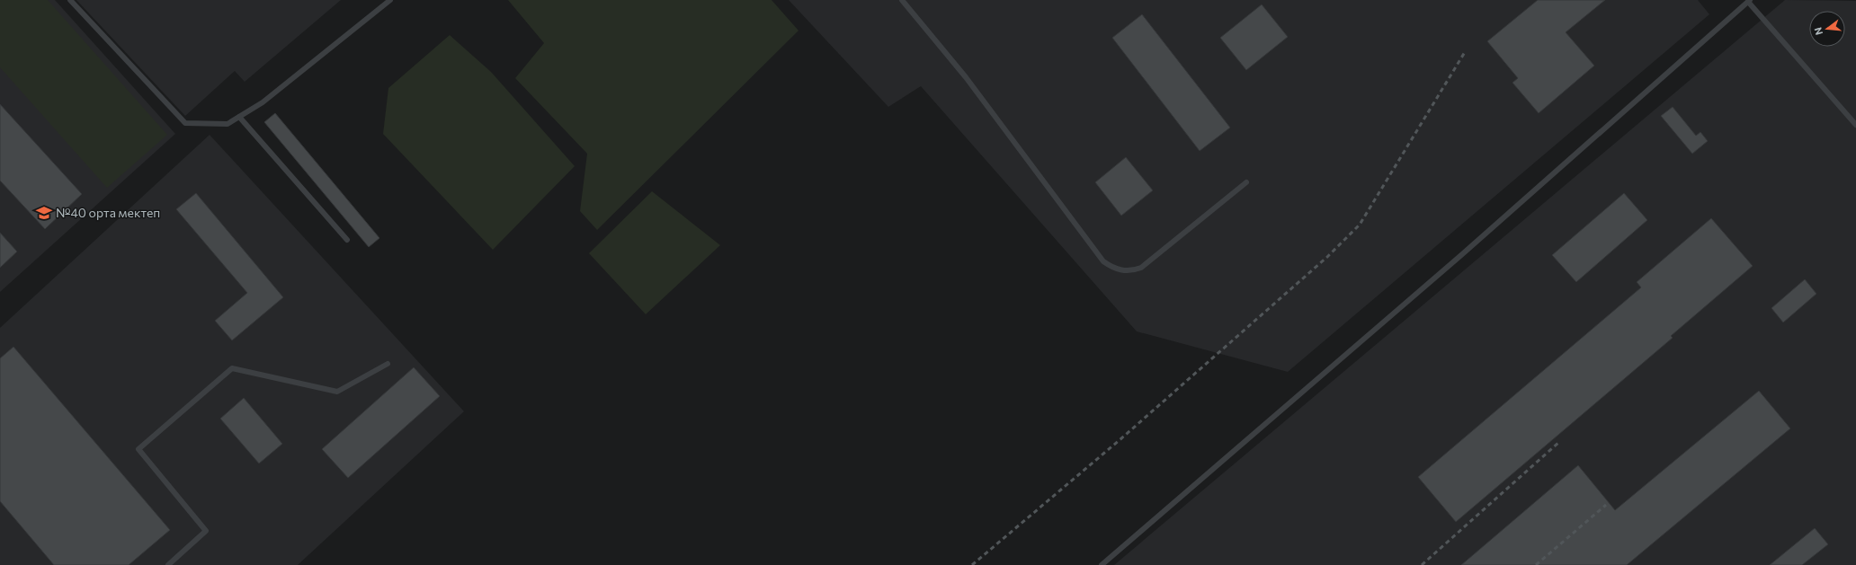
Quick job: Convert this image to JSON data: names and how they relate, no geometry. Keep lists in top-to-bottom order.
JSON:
{
  "places": {
    "school or university": ["№40 орта мектеп"]
  },
  "north": "left"
}
